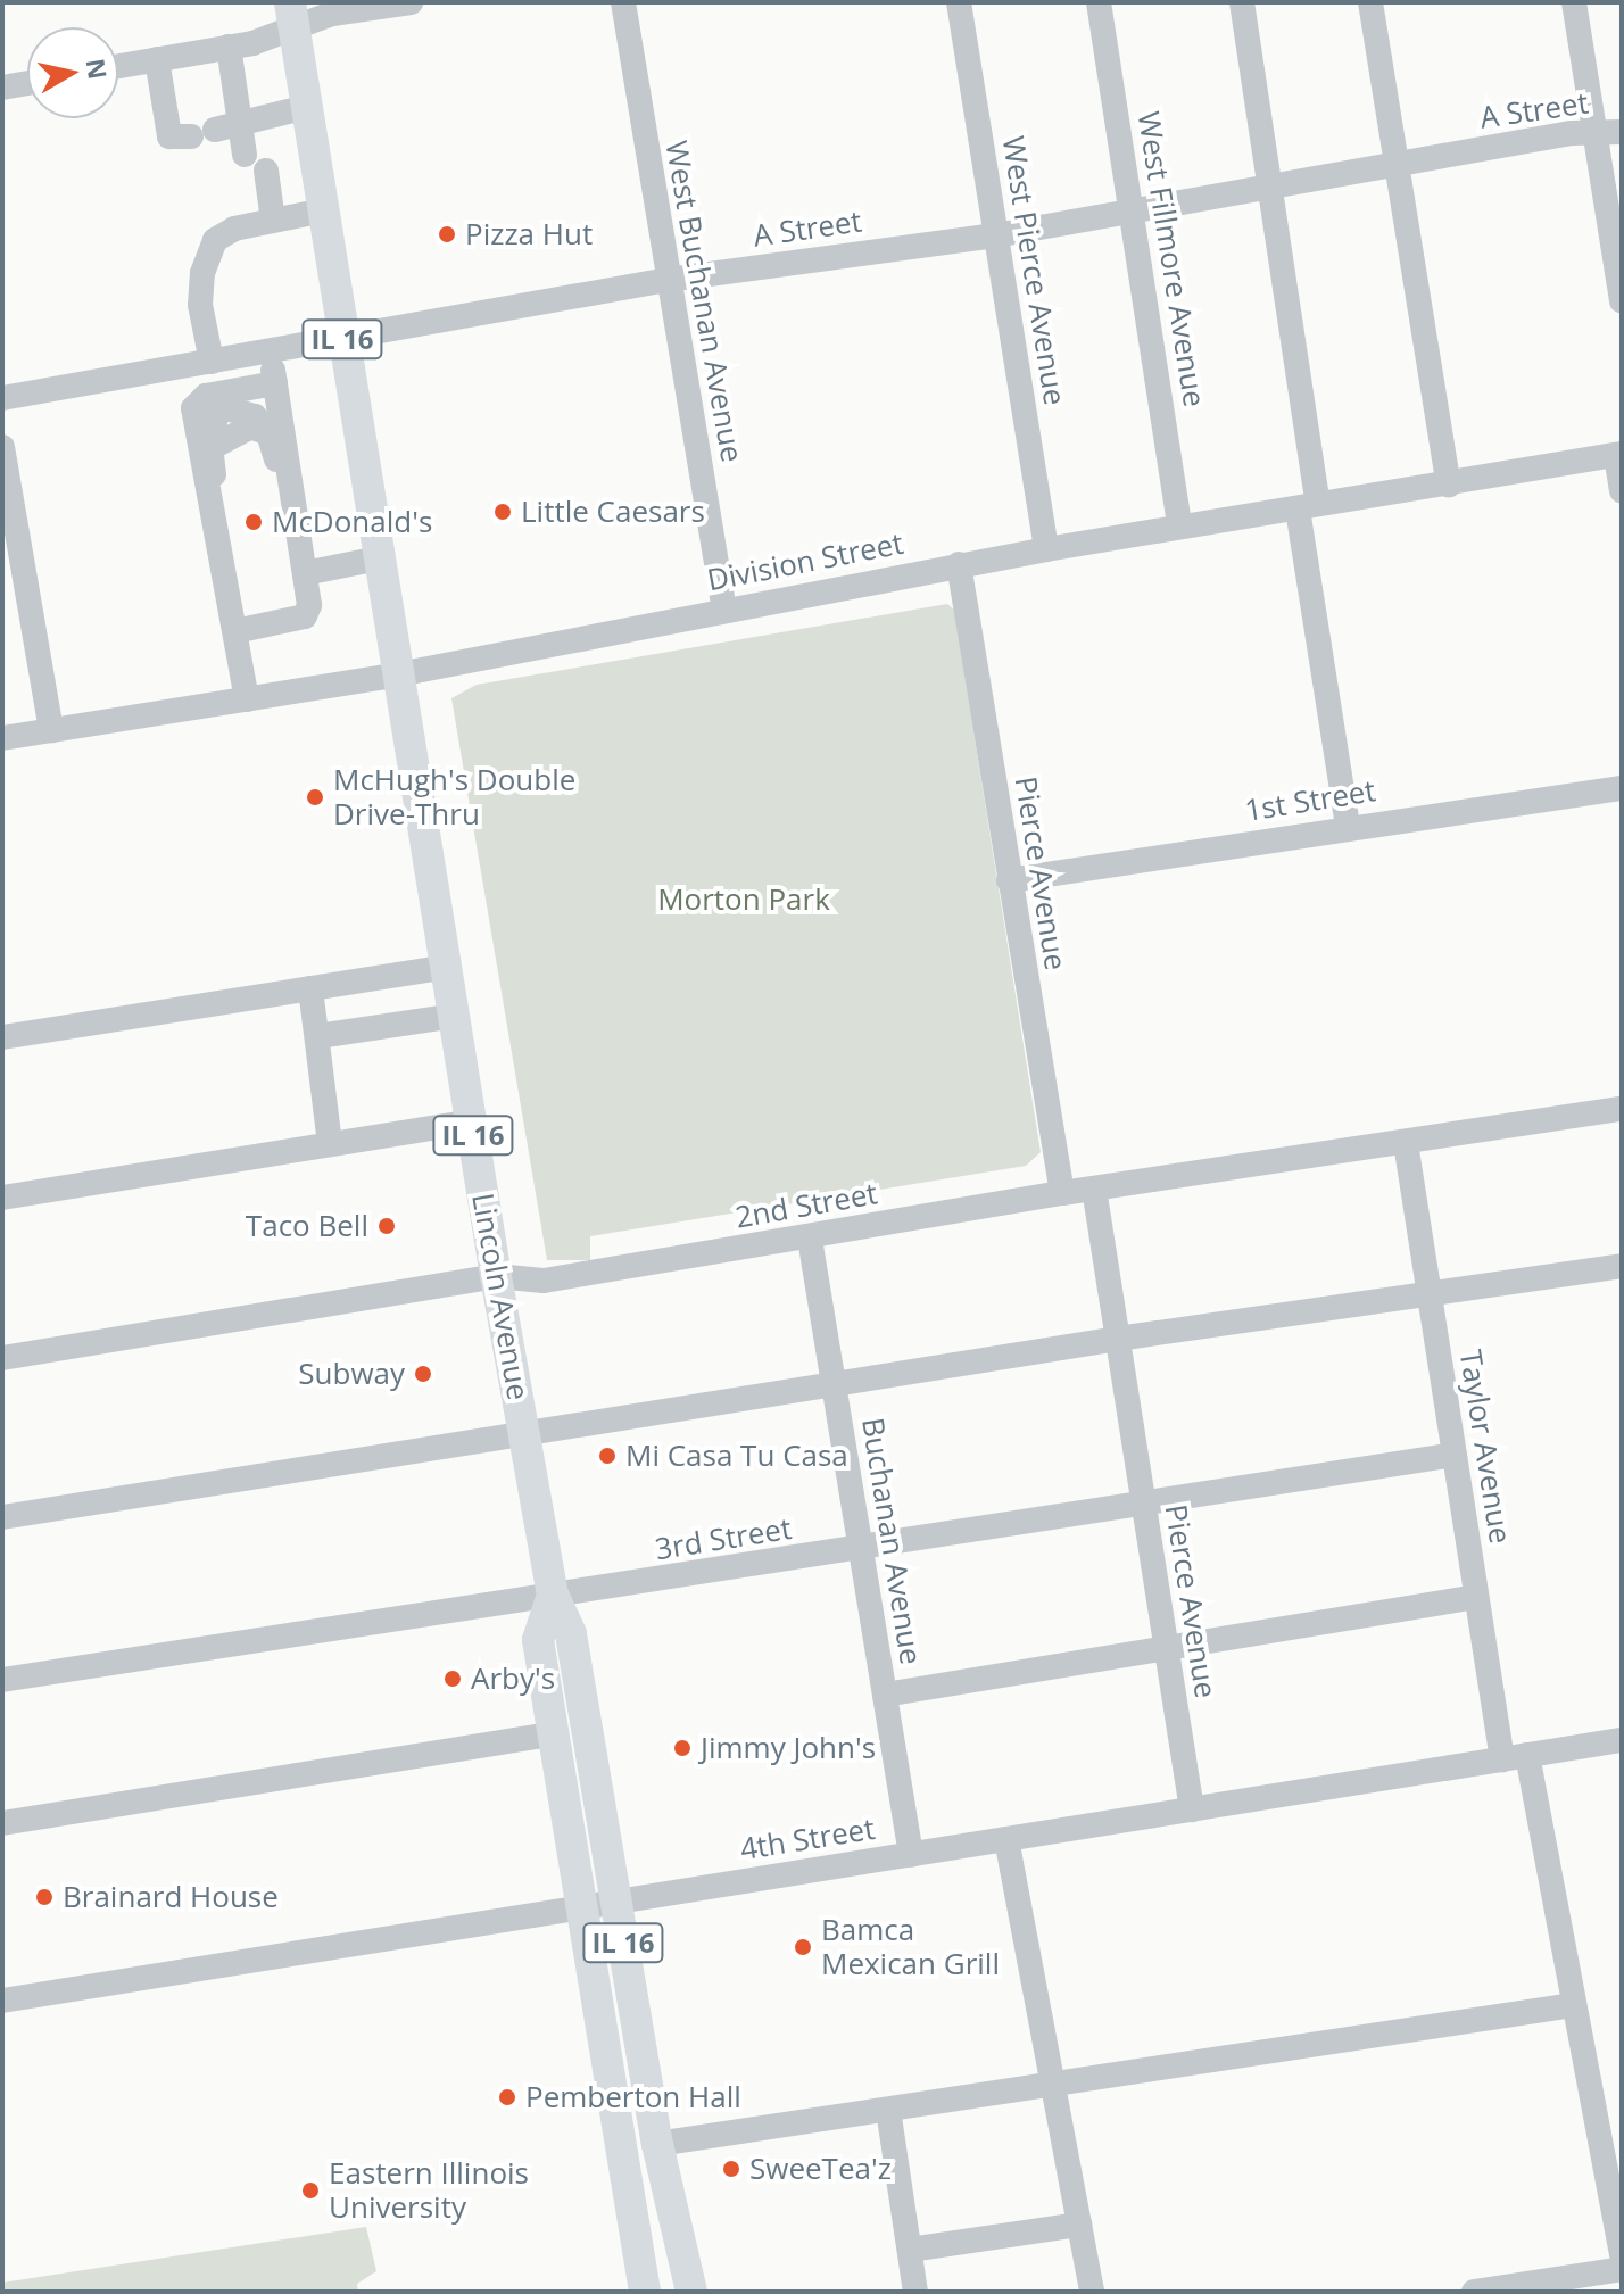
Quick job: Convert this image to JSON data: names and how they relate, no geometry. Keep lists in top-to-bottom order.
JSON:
{
  "streets": {
    "main road": ["IL 16", "Lincoln Avenue"],
    "street": [
      "A Street",
      "West Fillmore Avenue",
      "West Pierce Avenue",
      "West Buchanan Avenue",
      "Division Street",
      "1st Street",
      "Pierce Avenue",
      "2nd Street",
      "Taylor Avenue",
      "3rd Street",
      "Buchanan Avenue",
      "4th Street"
    ]
  },
  "crossings": [
    ["A Street", "West Fillmore Avenue"],
    ["A Street", "West Pierce Avenue"],
    ["A Street", "West Buchanan Avenue"],
    ["A Street", "IL 16"],
    ["West Fillmore Avenue", "Division Street"],
    ["West Pierce Avenue", "Division Street"],
    ["West Buchanan Avenue", "Division Street"],
    ["IL 16", "Division Street"],
    ["IL 16", "Lincoln Avenue"],
    ["Division Street", "Pierce Avenue"],
    ["Division Street", "Lincoln Avenue"],
    ["1st Street", "Pierce Avenue"],
    ["Pierce Avenue", "2nd Street"],
    ["Pierce Avenue", "3rd Street"],
    ["Pierce Avenue", "4th Street"],
    ["2nd Street", "Lincoln Avenue"],
    ["2nd Street", "Taylor Avenue"],
    ["2nd Street", "Buchanan Avenue"],
    ["Lincoln Avenue", "3rd Street"],
    ["Lincoln Avenue", "4th Street"],
    ["Taylor Avenue", "3rd Street"],
    ["Taylor Avenue", "4th Street"],
    ["3rd Street", "Buchanan Avenue"],
    ["Buchanan Avenue", "4th Street"]
  ],
  "parks": ["Morton Park"],
  "places": [
    "Pizza Hut",
    "Little Caesars",
    "McDonald's",
    "McHugh's Double Drive-Thru",
    "Taco Bell",
    "Subway",
    "Mi Casa Tu Casa",
    "Arby's",
    "Jimmy John's",
    "Brainard House",
    "Bamca Mexican Grill",
    "Pemberton Hall",
    "SweeTea'z",
    "Eastern Illinois University"
  ],
  "north": "right"
}
